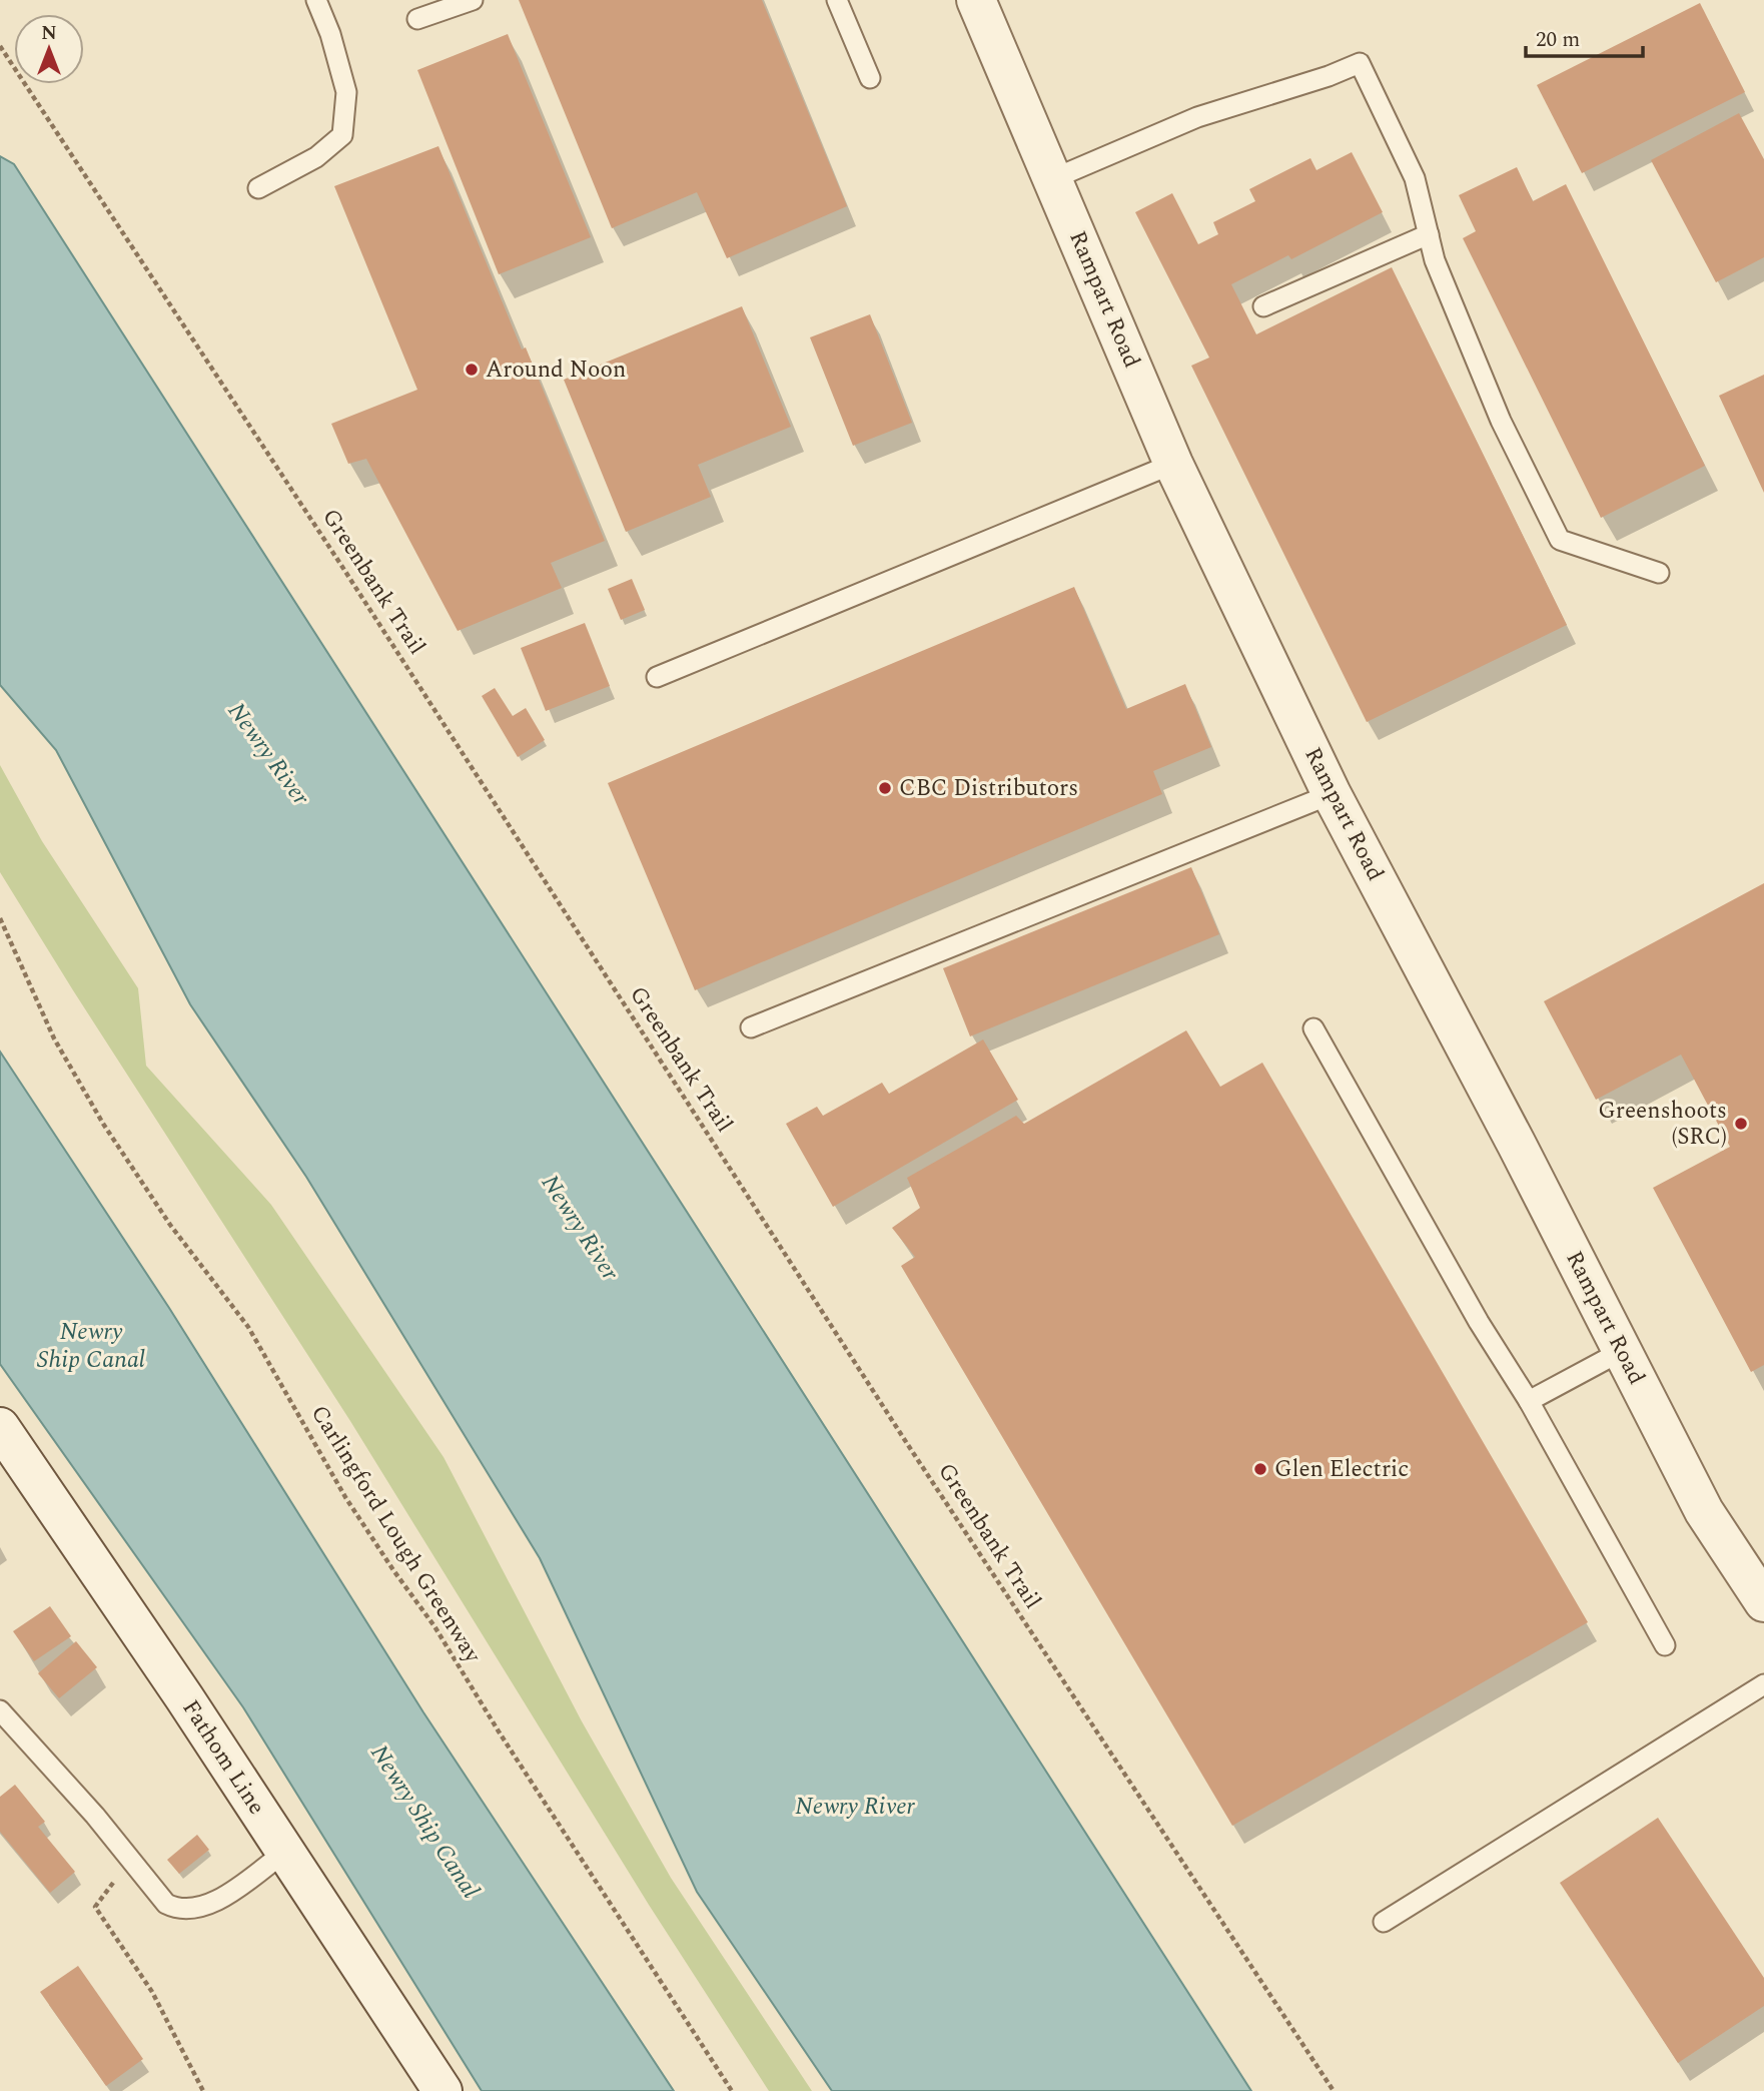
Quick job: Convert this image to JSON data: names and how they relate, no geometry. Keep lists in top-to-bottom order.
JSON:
{
  "streets": {
    "street": ["Rampart Road", "Fathom Line"],
    "path": ["Greenbank Trail", "Carlingford Lough Greenway"]
  },
  "water": ["Newry River", "Newry Ship Canal"],
  "places": [
    "Around Noon",
    "CBC Distributors",
    "Greenshoots (SRC)",
    "Glen Electric"
  ],
  "scale_bar": "20 m",
  "north": "top"
}
